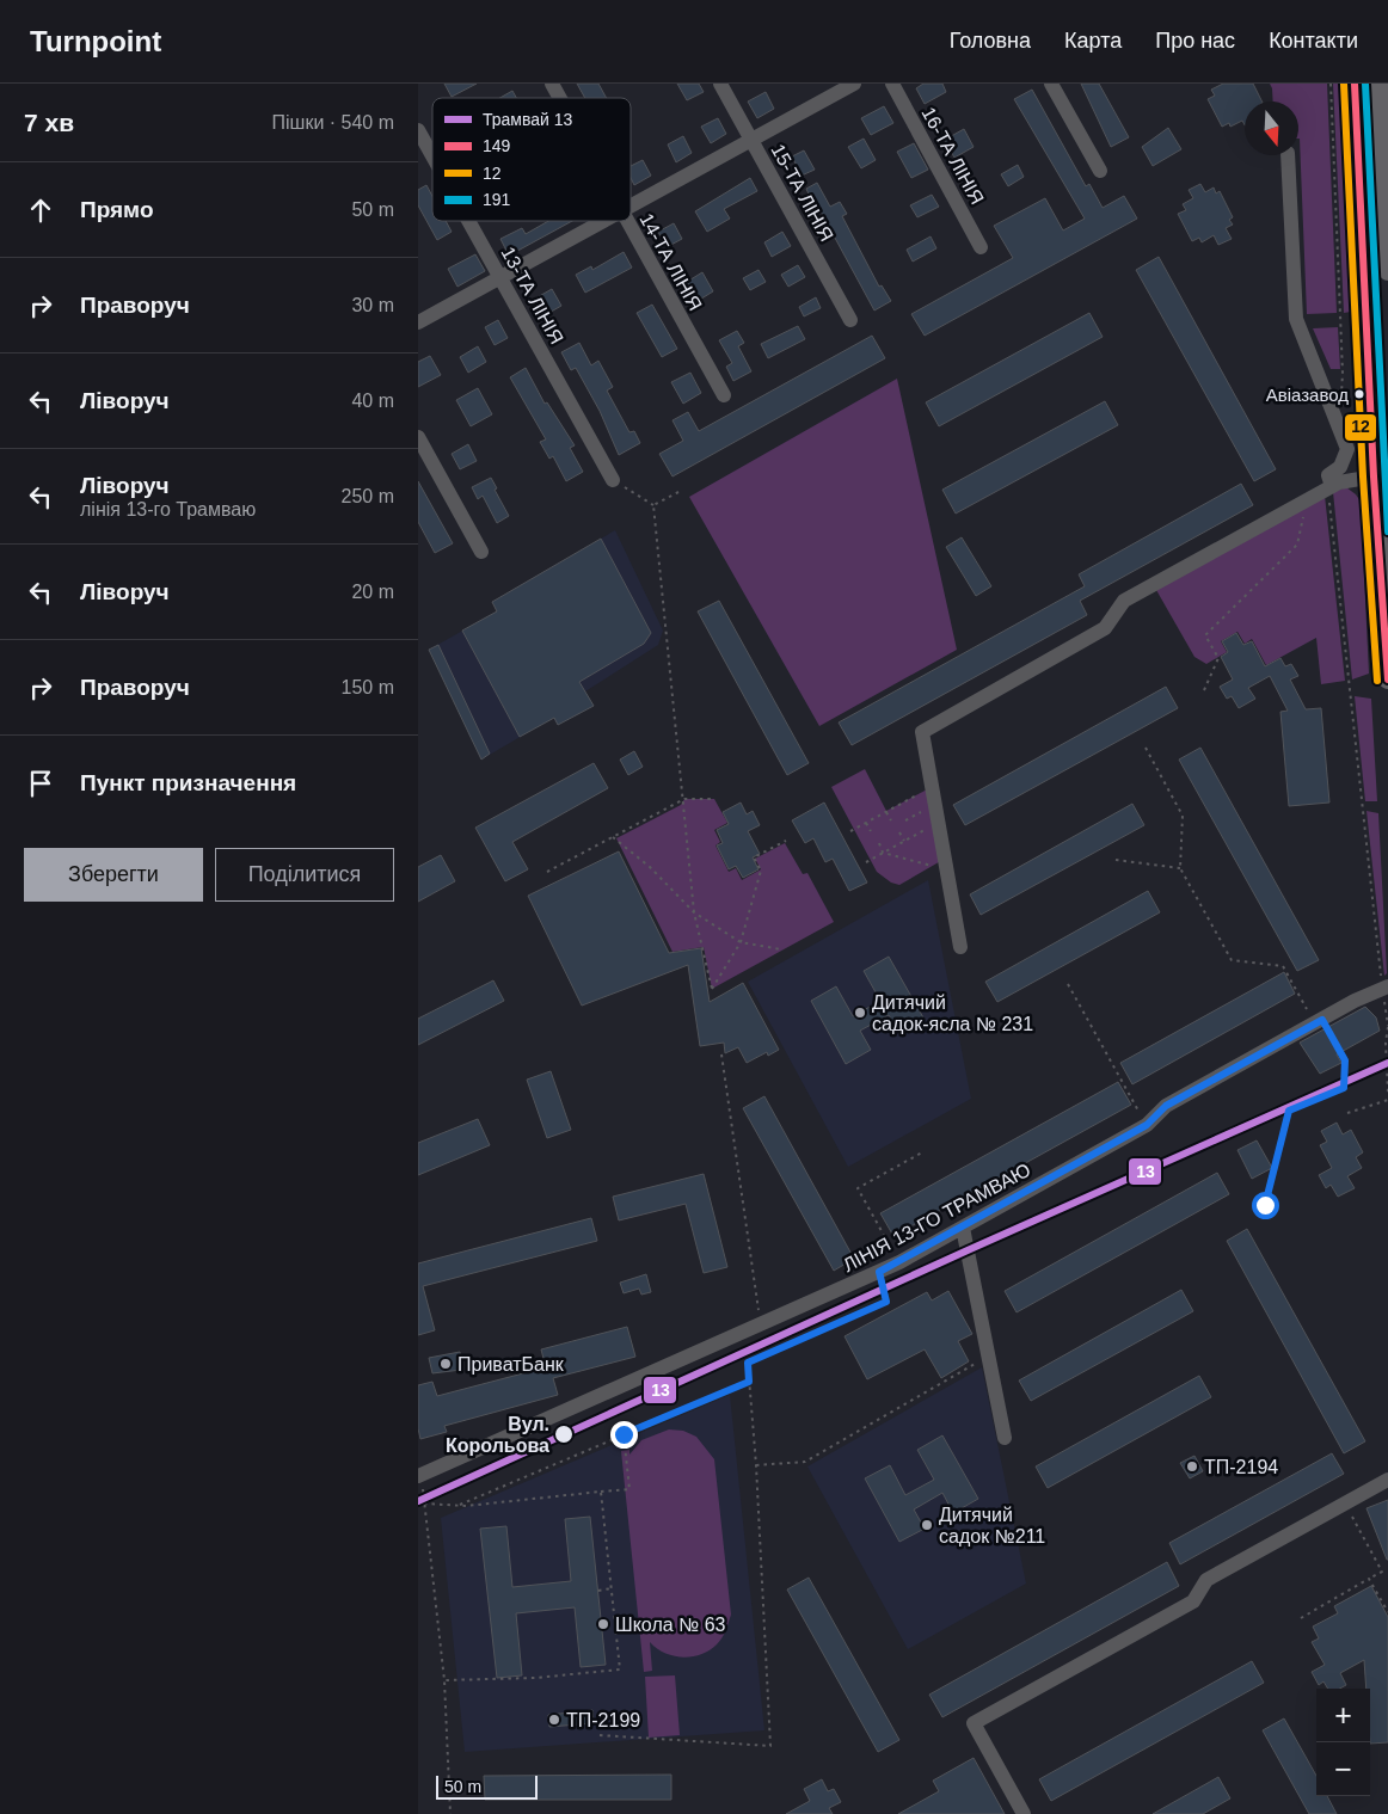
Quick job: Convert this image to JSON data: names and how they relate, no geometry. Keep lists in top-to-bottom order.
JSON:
{
  "streets": {
    "street": [
      "16-ТА ЛІНІЯ",
      "15-ТА ЛІНІЯ",
      "14-ТА ЛІНІЯ",
      "13-ТА ЛІНІЯ",
      "ЛІНІЯ 13-ГО ТРАМВАЮ"
    ]
  },
  "places": [
    "Авіазавод",
    "Дитячий садок-ясла № 231",
    "ПриватБанк",
    "Вул. Корольова",
    "ТП-2194",
    "Дитячий садок №211",
    "Школа № 63",
    "ТП-2199"
  ],
  "lines": [
    "transit line 149",
    "transit line 12",
    "transit line 191",
    "tram line 13"
  ],
  "legend": [
    "Трамвай 13",
    "149",
    "12",
    "191"
  ],
  "scale_bar": "50 m",
  "north": "bottom",
  "page": {
    "header": "Turnpoint",
    "nav": [
      "Головна",
      "Карта",
      "Про нас",
      "Контакти"
    ],
    "heading": ["7 хв", "Пішки · 540 m"],
    "list": [
      ["Прямо", "50 m"],
      ["Праворуч", "30 m"],
      ["Ліворуч", "40 m"],
      ["Ліворуч", "лінія 13-го Трамваю", "250 m"],
      ["Ліворуч", "20 m"],
      ["Праворуч", "150 m"],
      "Пункт призначення"
    ],
    "buttons": ["Зберегти", "Поділитися"],
    "map_buttons": ["+", "−"],
    "scale": "50 m"
  }
}
